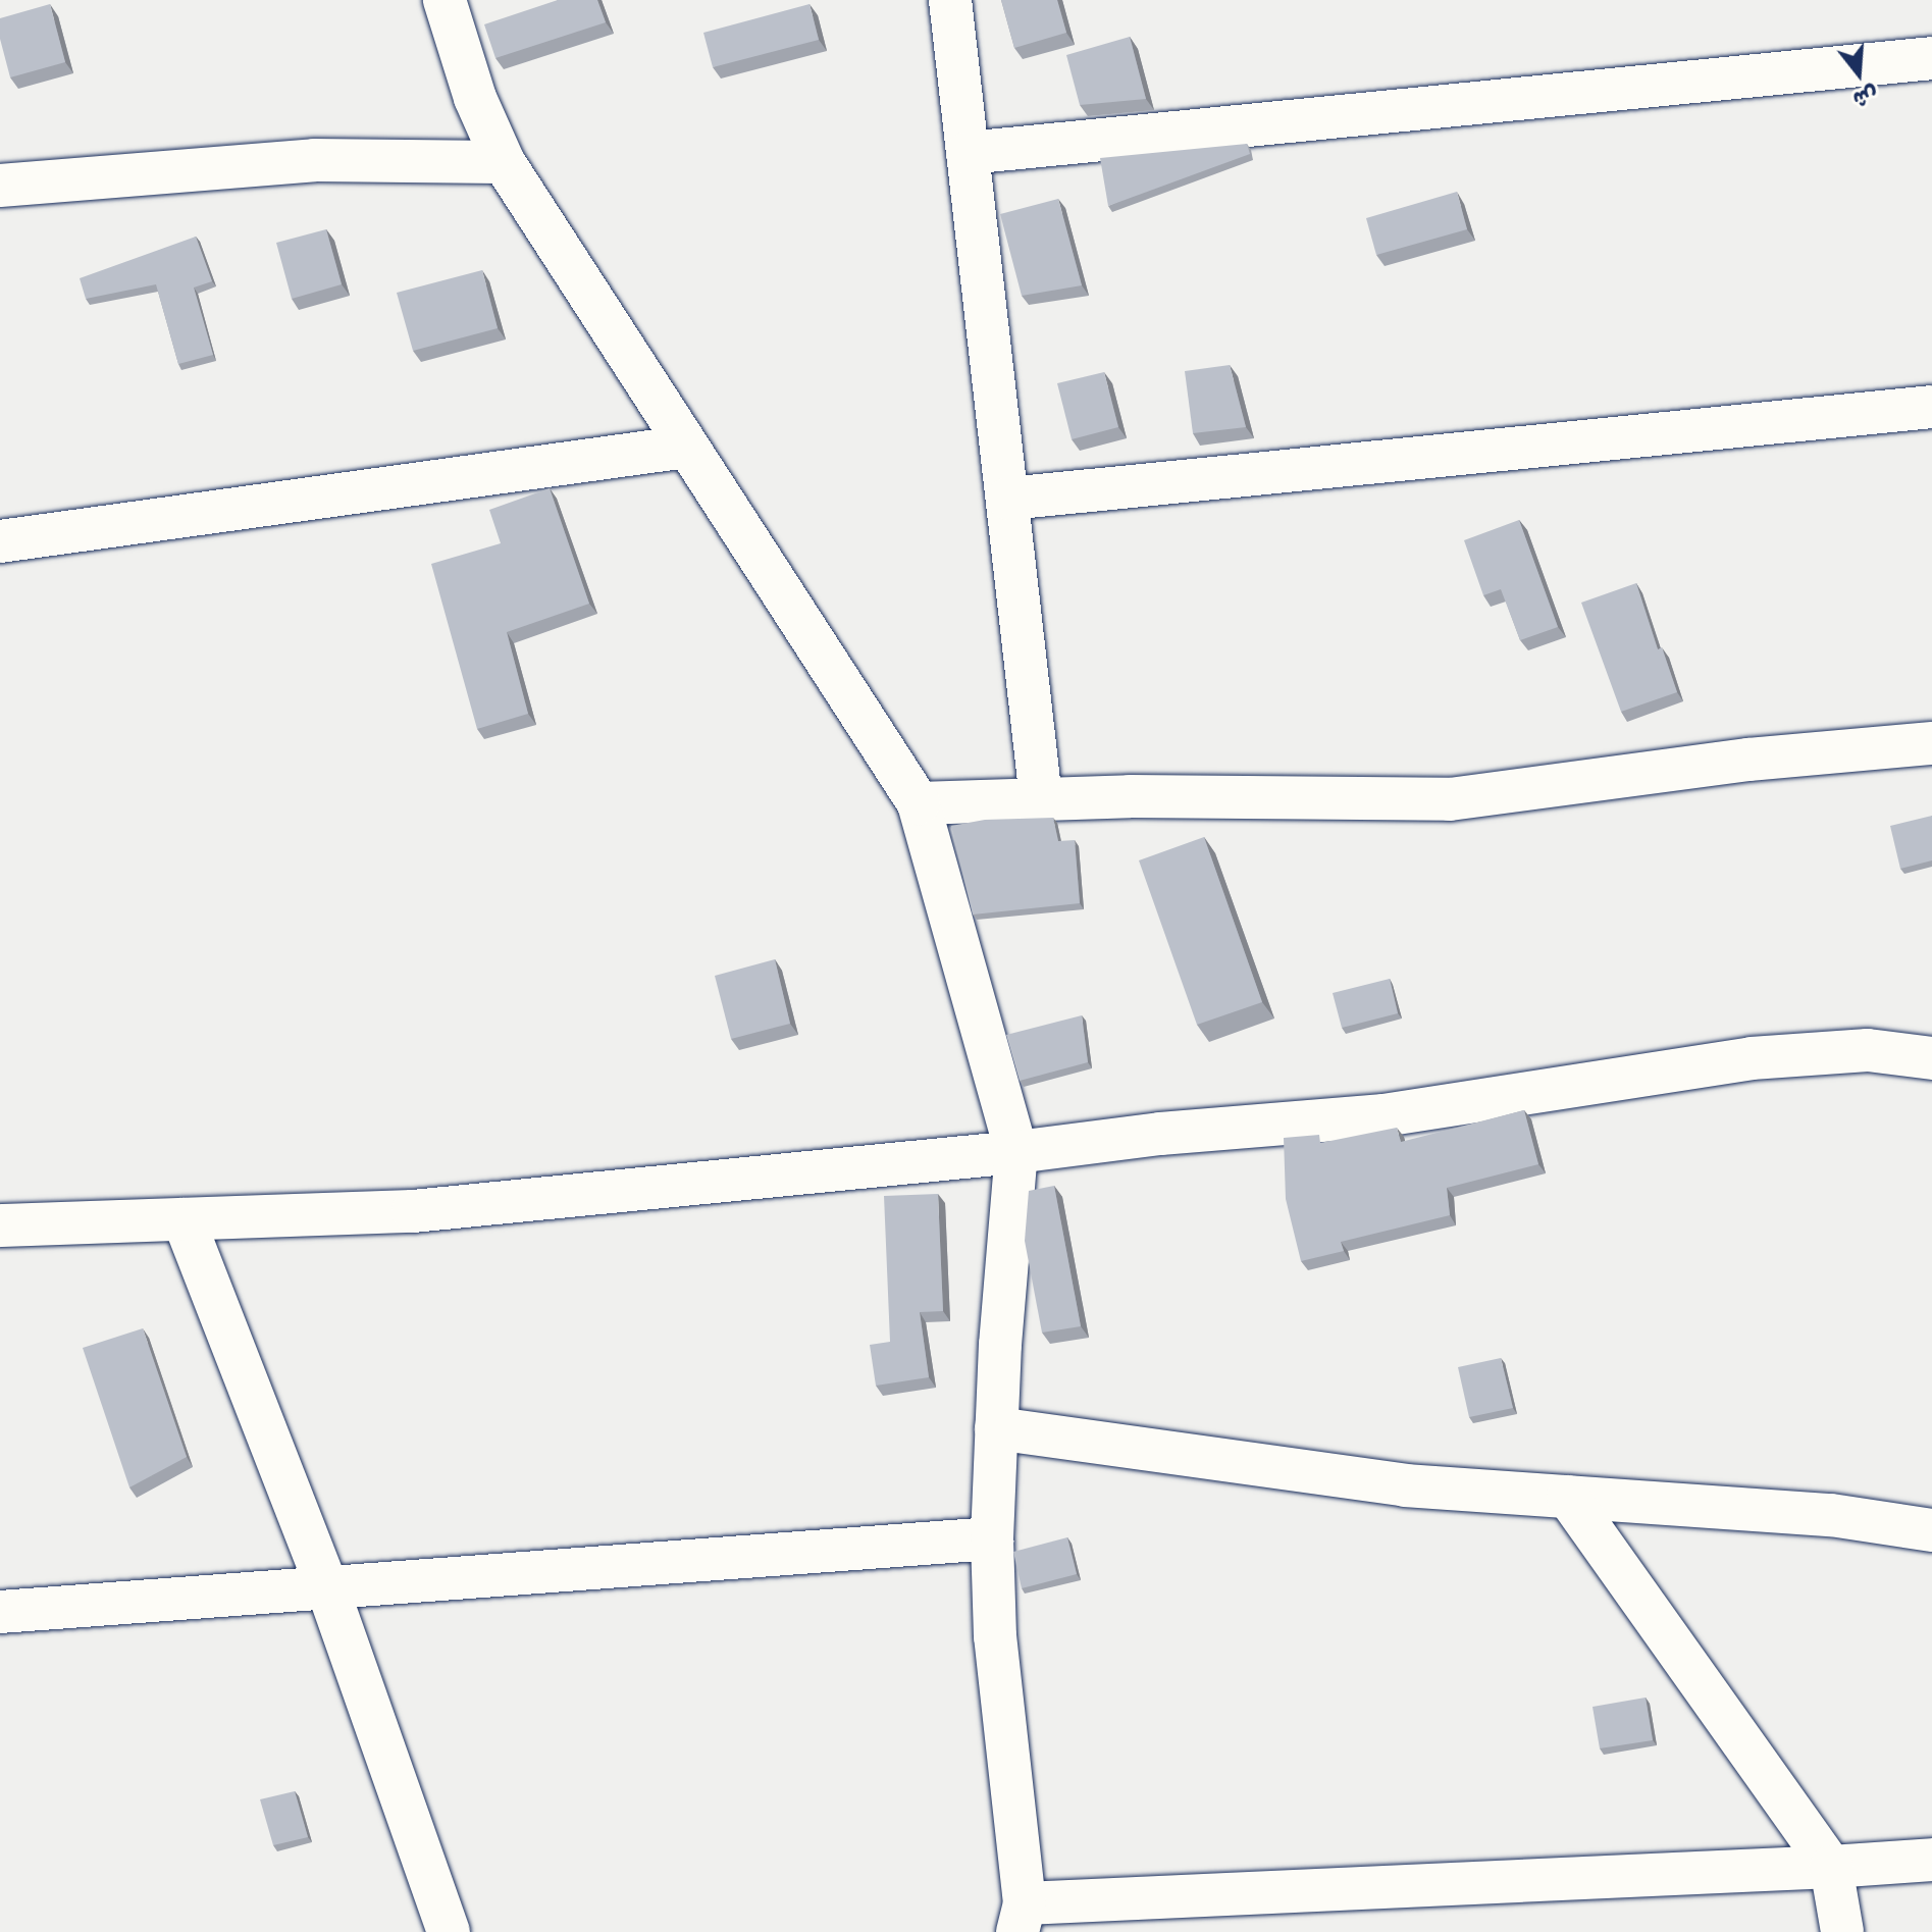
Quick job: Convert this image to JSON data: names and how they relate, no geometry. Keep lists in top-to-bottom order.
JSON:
{
  "north": "bottom"
}
